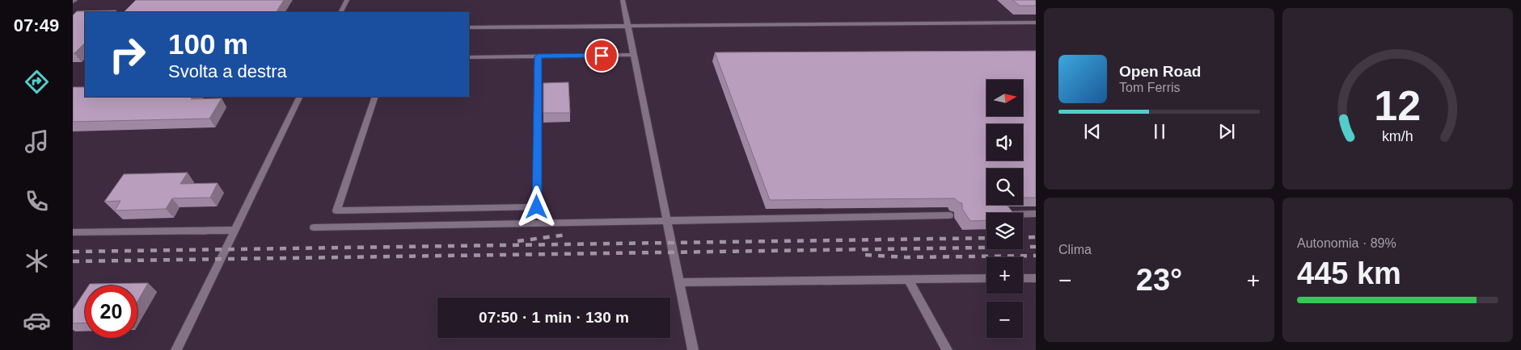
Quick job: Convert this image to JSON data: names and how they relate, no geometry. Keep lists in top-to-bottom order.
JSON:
{
  "north": "right",
  "page": {
    "tabs": "07:49",
    "turn": ["100 m", "Svolta a destra"],
    "song": ["Open Road", "Tom Ferris"],
    "map_buttons": ["+", "−"],
    "tile": [
      "Clima",
      ["Autonomia · 89%", "445 km"]
    ],
    "heat": ["−", "23°", "+"],
    "limit": "20",
    "trip": "07:50 · 1 min · 130 m",
    "gauge": ["12", "km/h"]
  }
}
